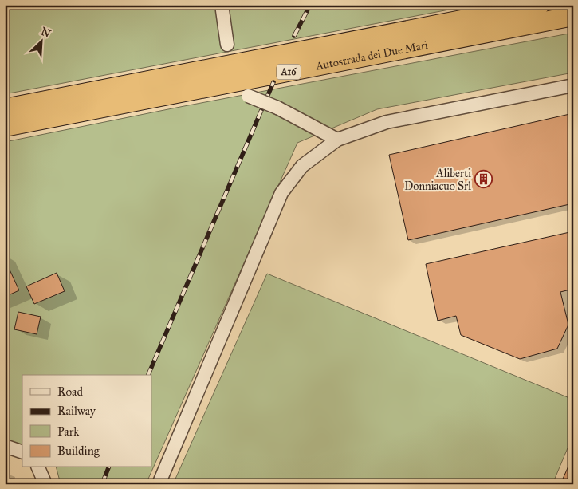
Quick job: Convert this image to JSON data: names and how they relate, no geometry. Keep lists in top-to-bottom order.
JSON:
{
  "streets": {
    "highway": ["Autostrada dei Due Mari", "A16"]
  },
  "places": {
    "building": ["Aliberti Donniacuo Srl"]
  },
  "legend": [
    "Road",
    "Railway",
    "Park",
    "Building"
  ],
  "north": "top right"
}
